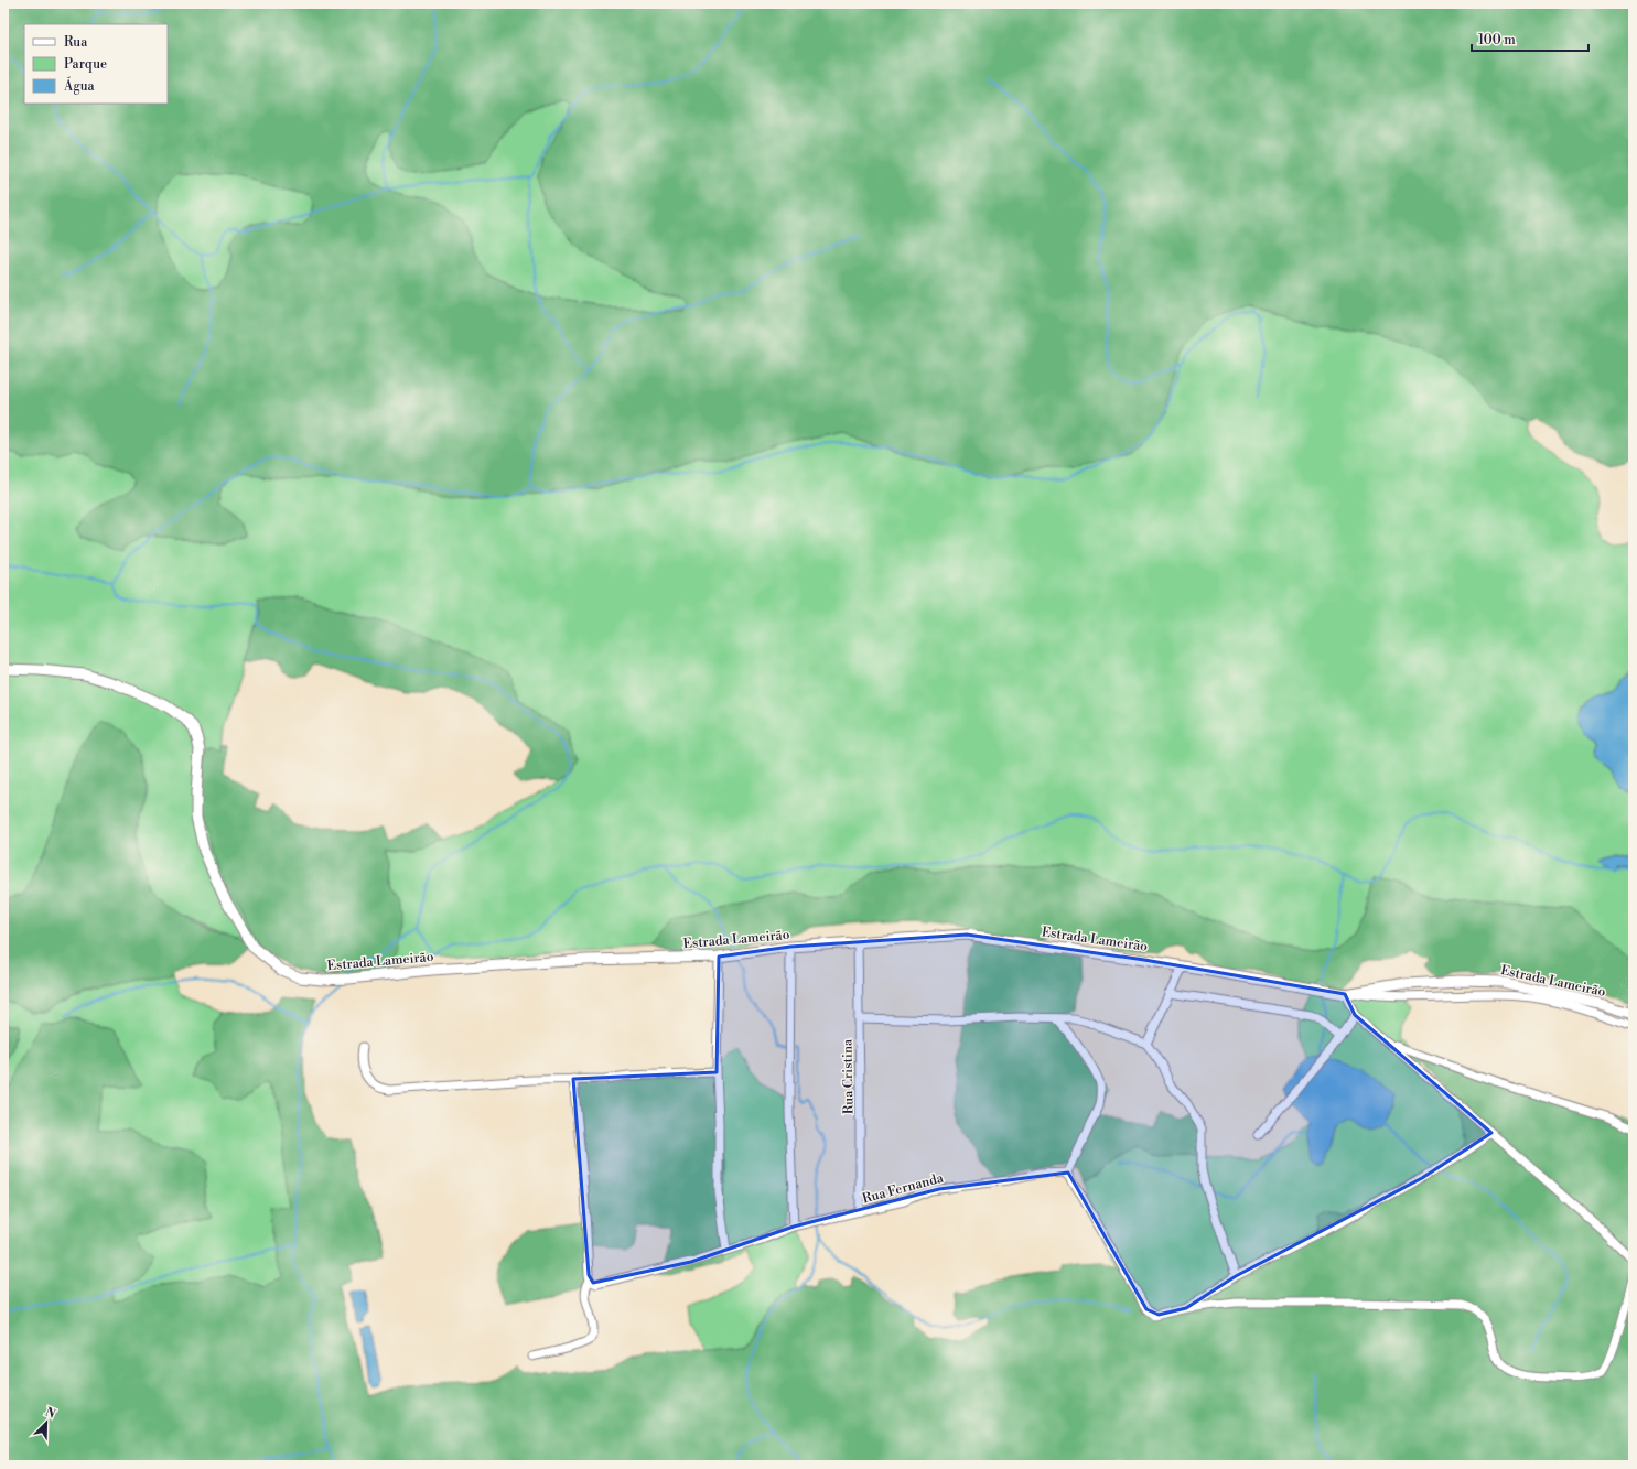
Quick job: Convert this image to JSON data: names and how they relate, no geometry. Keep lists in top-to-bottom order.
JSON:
{
  "streets": {
    "street": ["Estrada Lameirão", "Rua Cristina", "Rua Fernanda"]
  },
  "crossings": [
    ["Estrada Lameirão", "Rua Cristina"],
    ["Rua Cristina", "Rua Fernanda"]
  ],
  "legend": ["Rua", "Parque", "Água"],
  "scale_bar": "100 m",
  "north": "top right"
}
